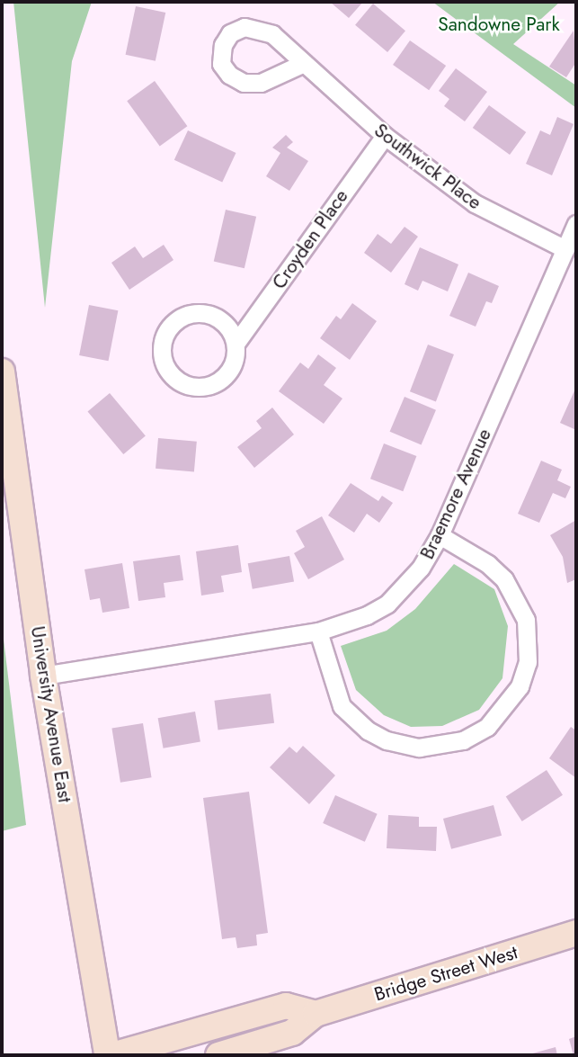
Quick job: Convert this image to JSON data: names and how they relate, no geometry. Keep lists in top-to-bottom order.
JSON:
{
  "streets": {
    "main road": ["University Avenue East", "Bridge Street West"],
    "street": ["Southwick Place", "Croyden Place", "Braemore Avenue"]
  },
  "crossings": [
    ["Southwick Place", "Croyden Place"],
    ["Southwick Place", "Braemore Avenue"],
    ["Braemore Avenue", "University Avenue East"]
  ],
  "parks": ["Sandowne Park"]
}
